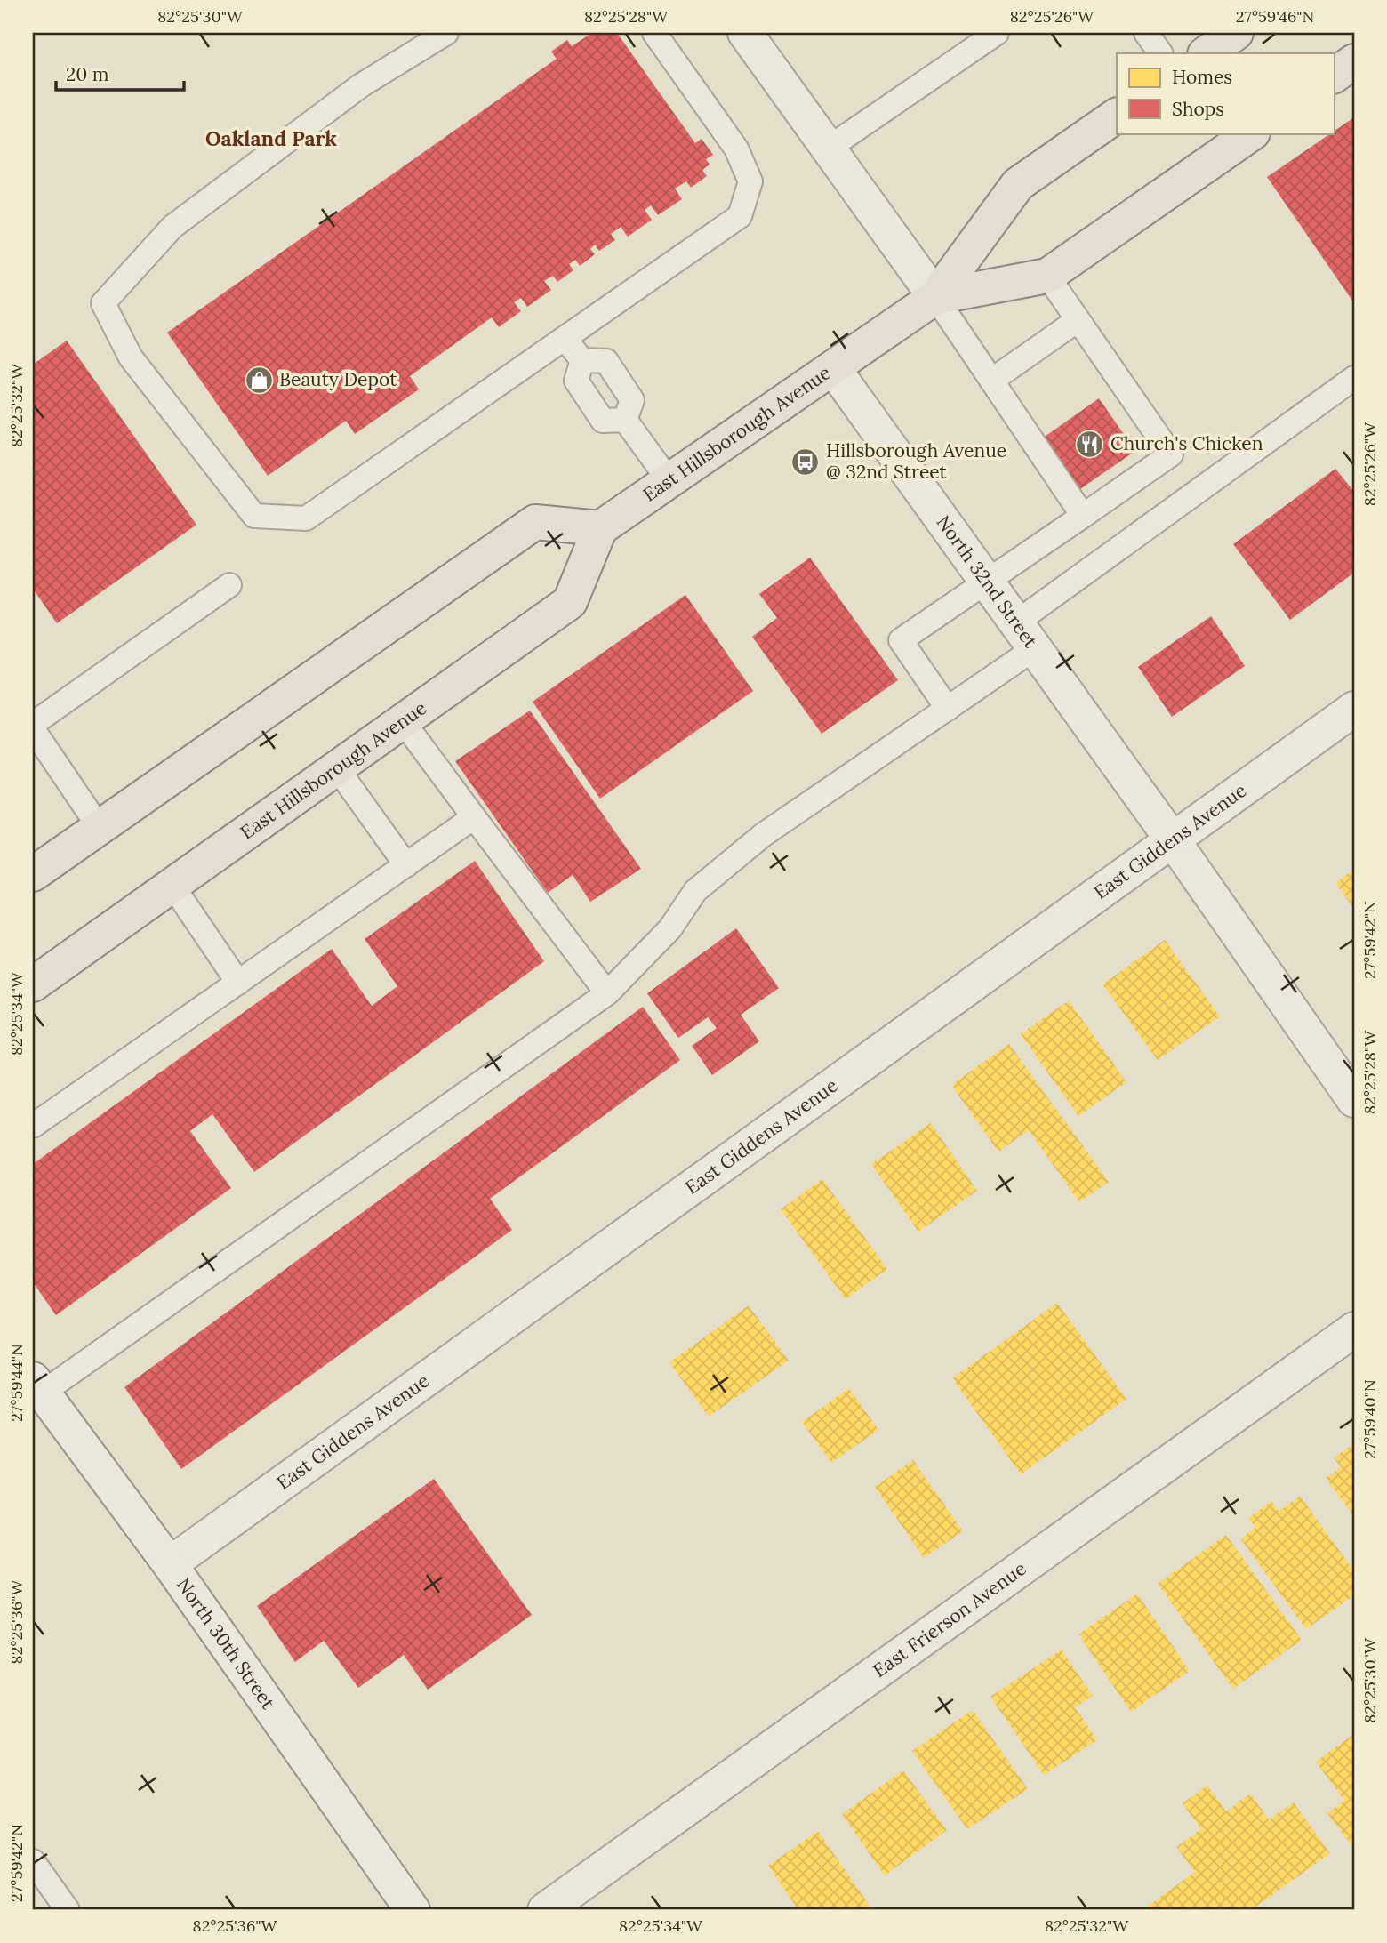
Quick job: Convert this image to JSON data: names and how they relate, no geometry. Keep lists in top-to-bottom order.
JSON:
{
  "streets": {
    "main road": ["East Hillsborough Avenue"],
    "street": [
      "North 32nd Street",
      "East Giddens Avenue",
      "East Frierson Avenue",
      "North 30th Street"
    ]
  },
  "crossings": [
    ["East Hillsborough Avenue", "North 32nd Street"],
    ["North 32nd Street", "East Giddens Avenue"],
    ["East Giddens Avenue", "North 30th Street"]
  ],
  "districts": ["Oakland Park"],
  "places": {
    "shop": ["Beauty Depot"],
    "restaurant": ["Church's Chicken"],
    "bus stop": ["Hillsborough Avenue @ 32nd Street"]
  },
  "legend": ["Homes", "Shops"],
  "scale_bar": "20 m",
  "coordinates": [
    "82°25'30\"W",
    "82°25'28\"W",
    "82°25'26\"W",
    "27°59'46\"N",
    "82°25'32\"W",
    "27°59'42\"N",
    "82°25'34\"W",
    "27°59'44\"N",
    "27°59'40\"N",
    "82°25'36\"W"
  ]
}
